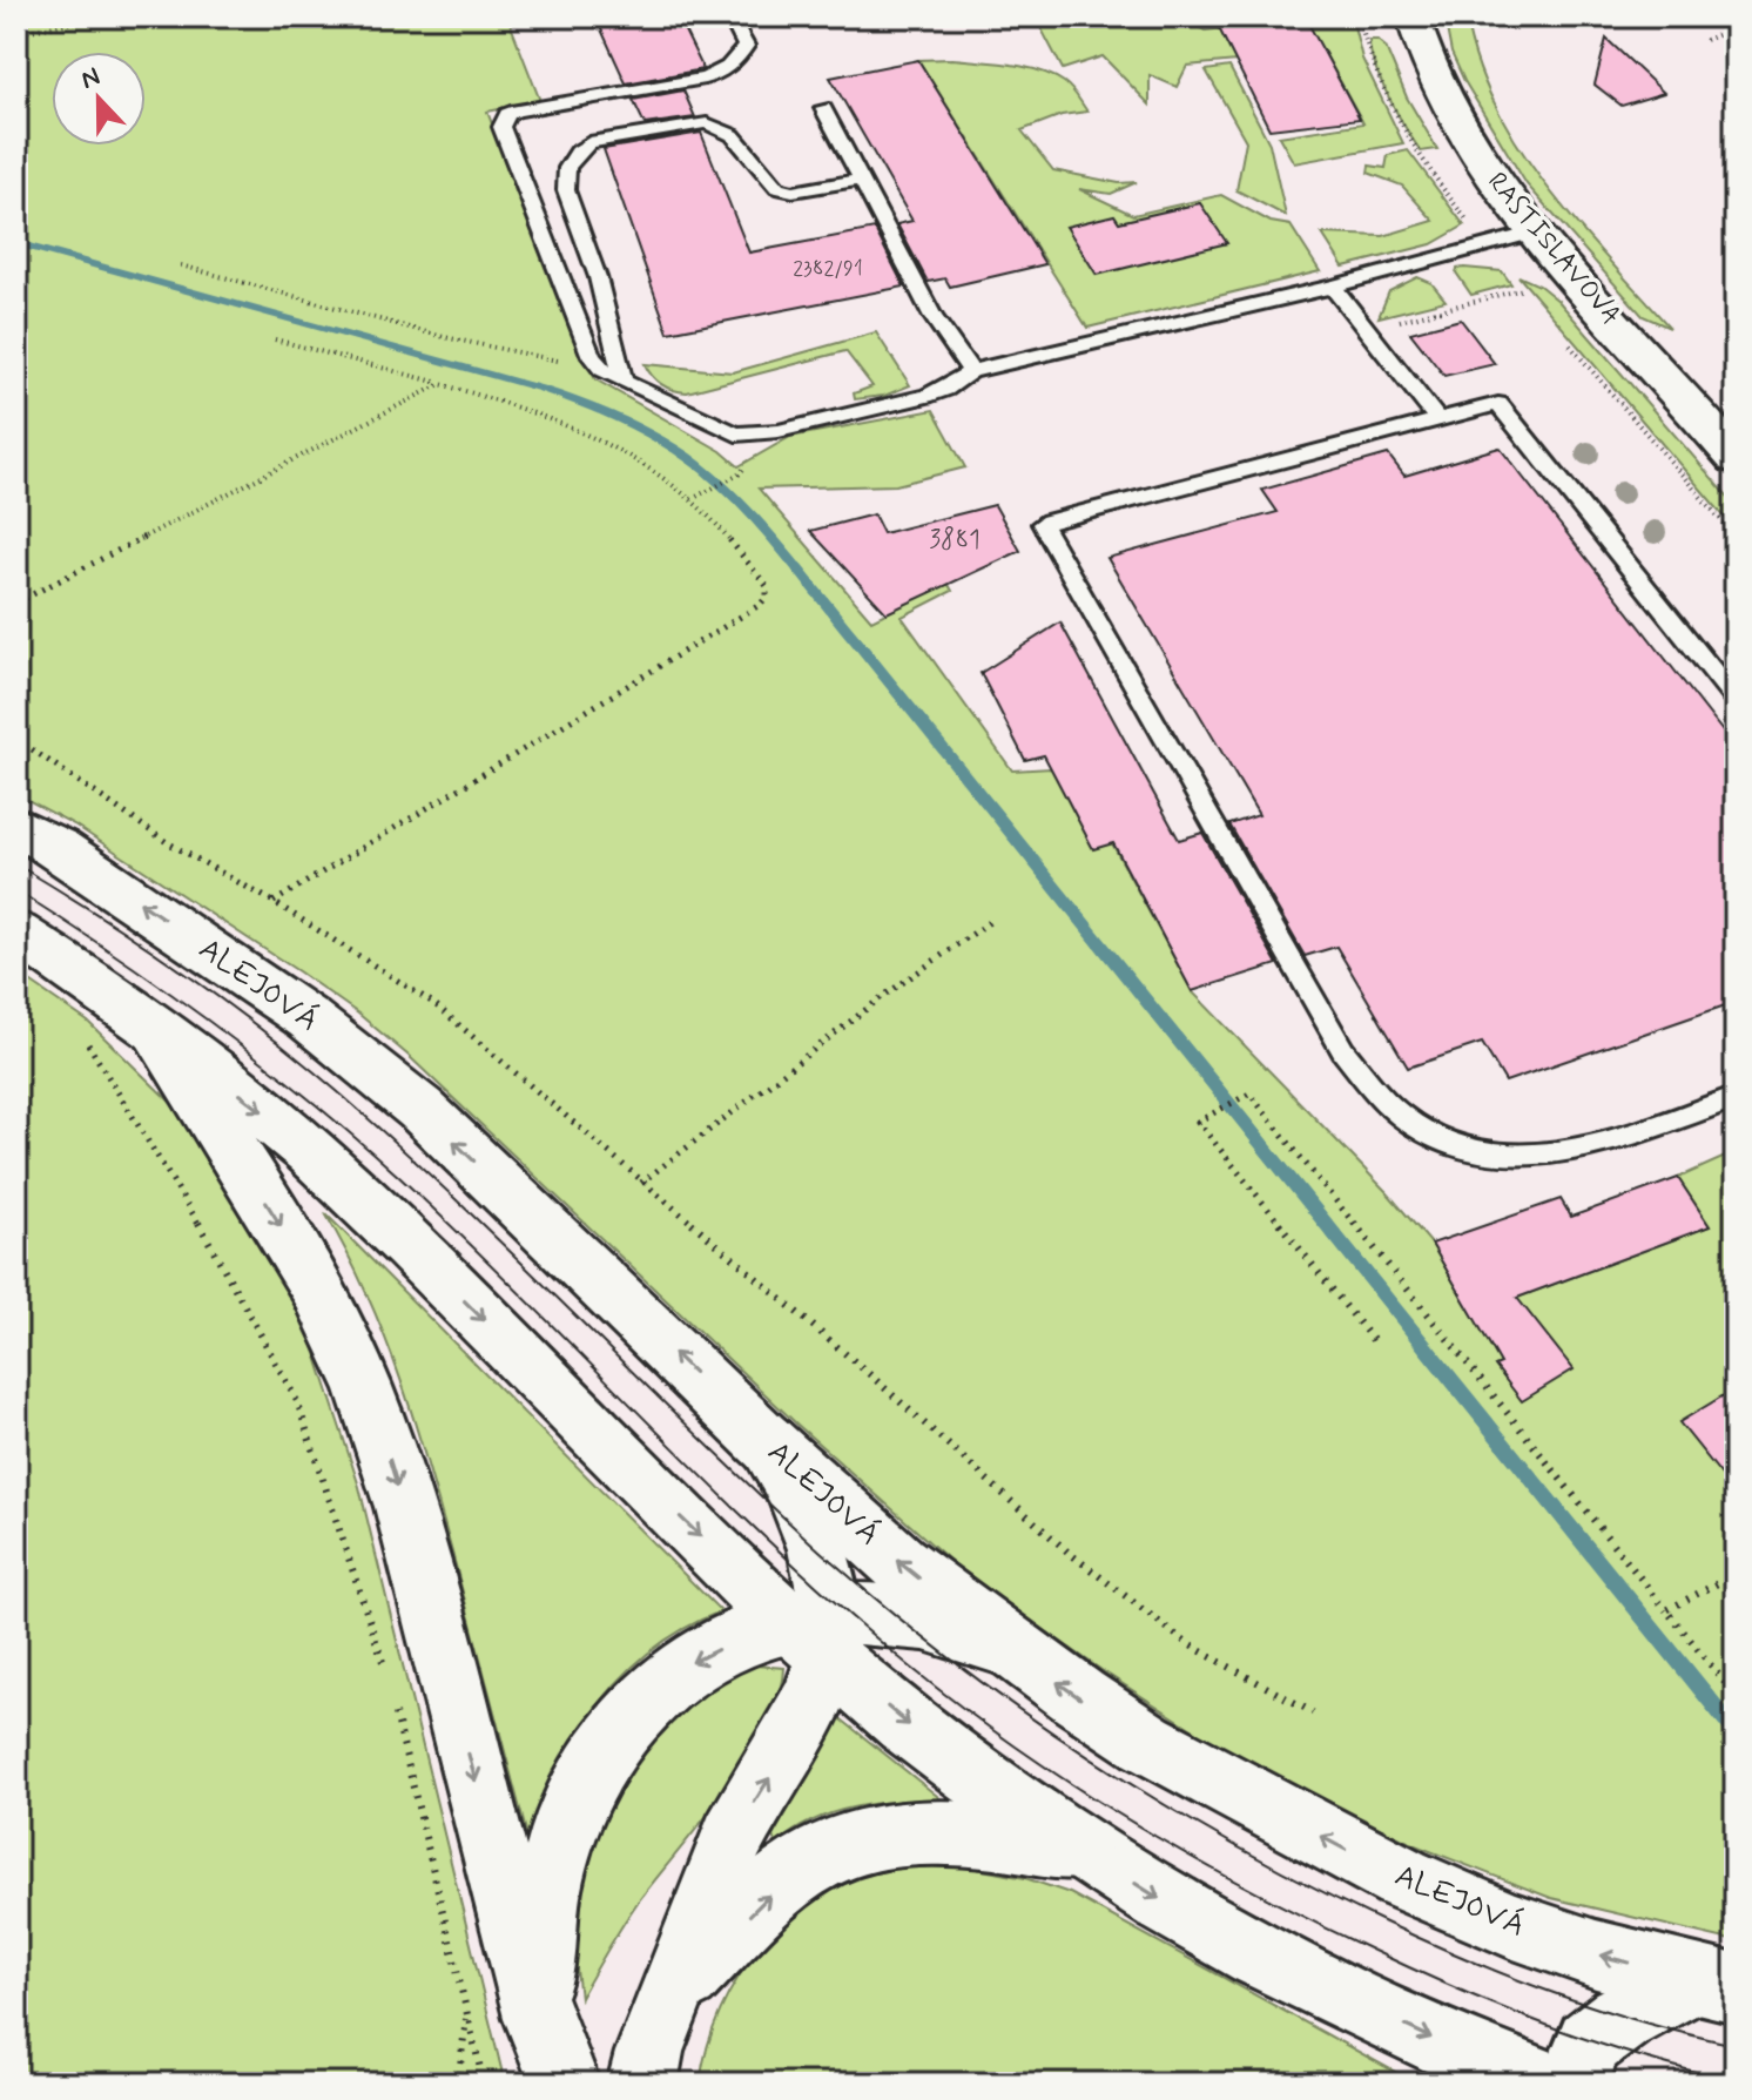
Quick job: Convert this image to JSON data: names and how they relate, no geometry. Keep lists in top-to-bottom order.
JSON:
{
  "streets": {
    "main road": ["RASTISLAVOVA", "ALEJOVÁ"]
  },
  "house_numbers": ["2382/91", "3881"],
  "north": "top"
}
